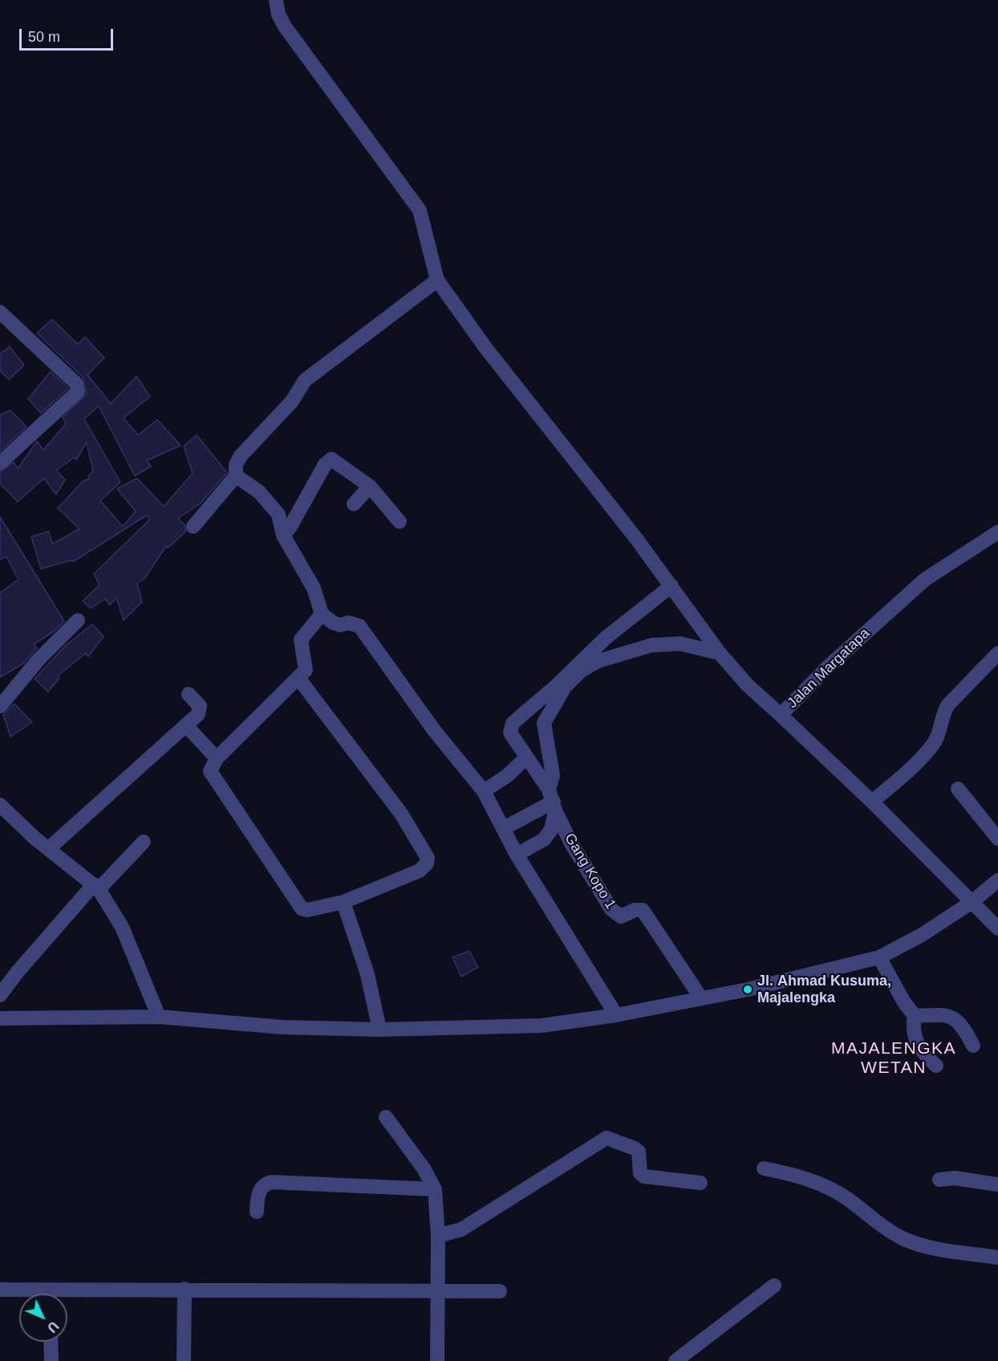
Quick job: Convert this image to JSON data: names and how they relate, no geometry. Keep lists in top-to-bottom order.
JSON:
{
  "streets": {
    "street": ["Jalan Margatapa", "Gang Kopo 1"]
  },
  "districts": ["MAJALENGKA WETAN"],
  "places": ["Jl. Ahmad Kusuma, Majalengka"],
  "scale_bar": "50 m",
  "north": "bottom right"
}
